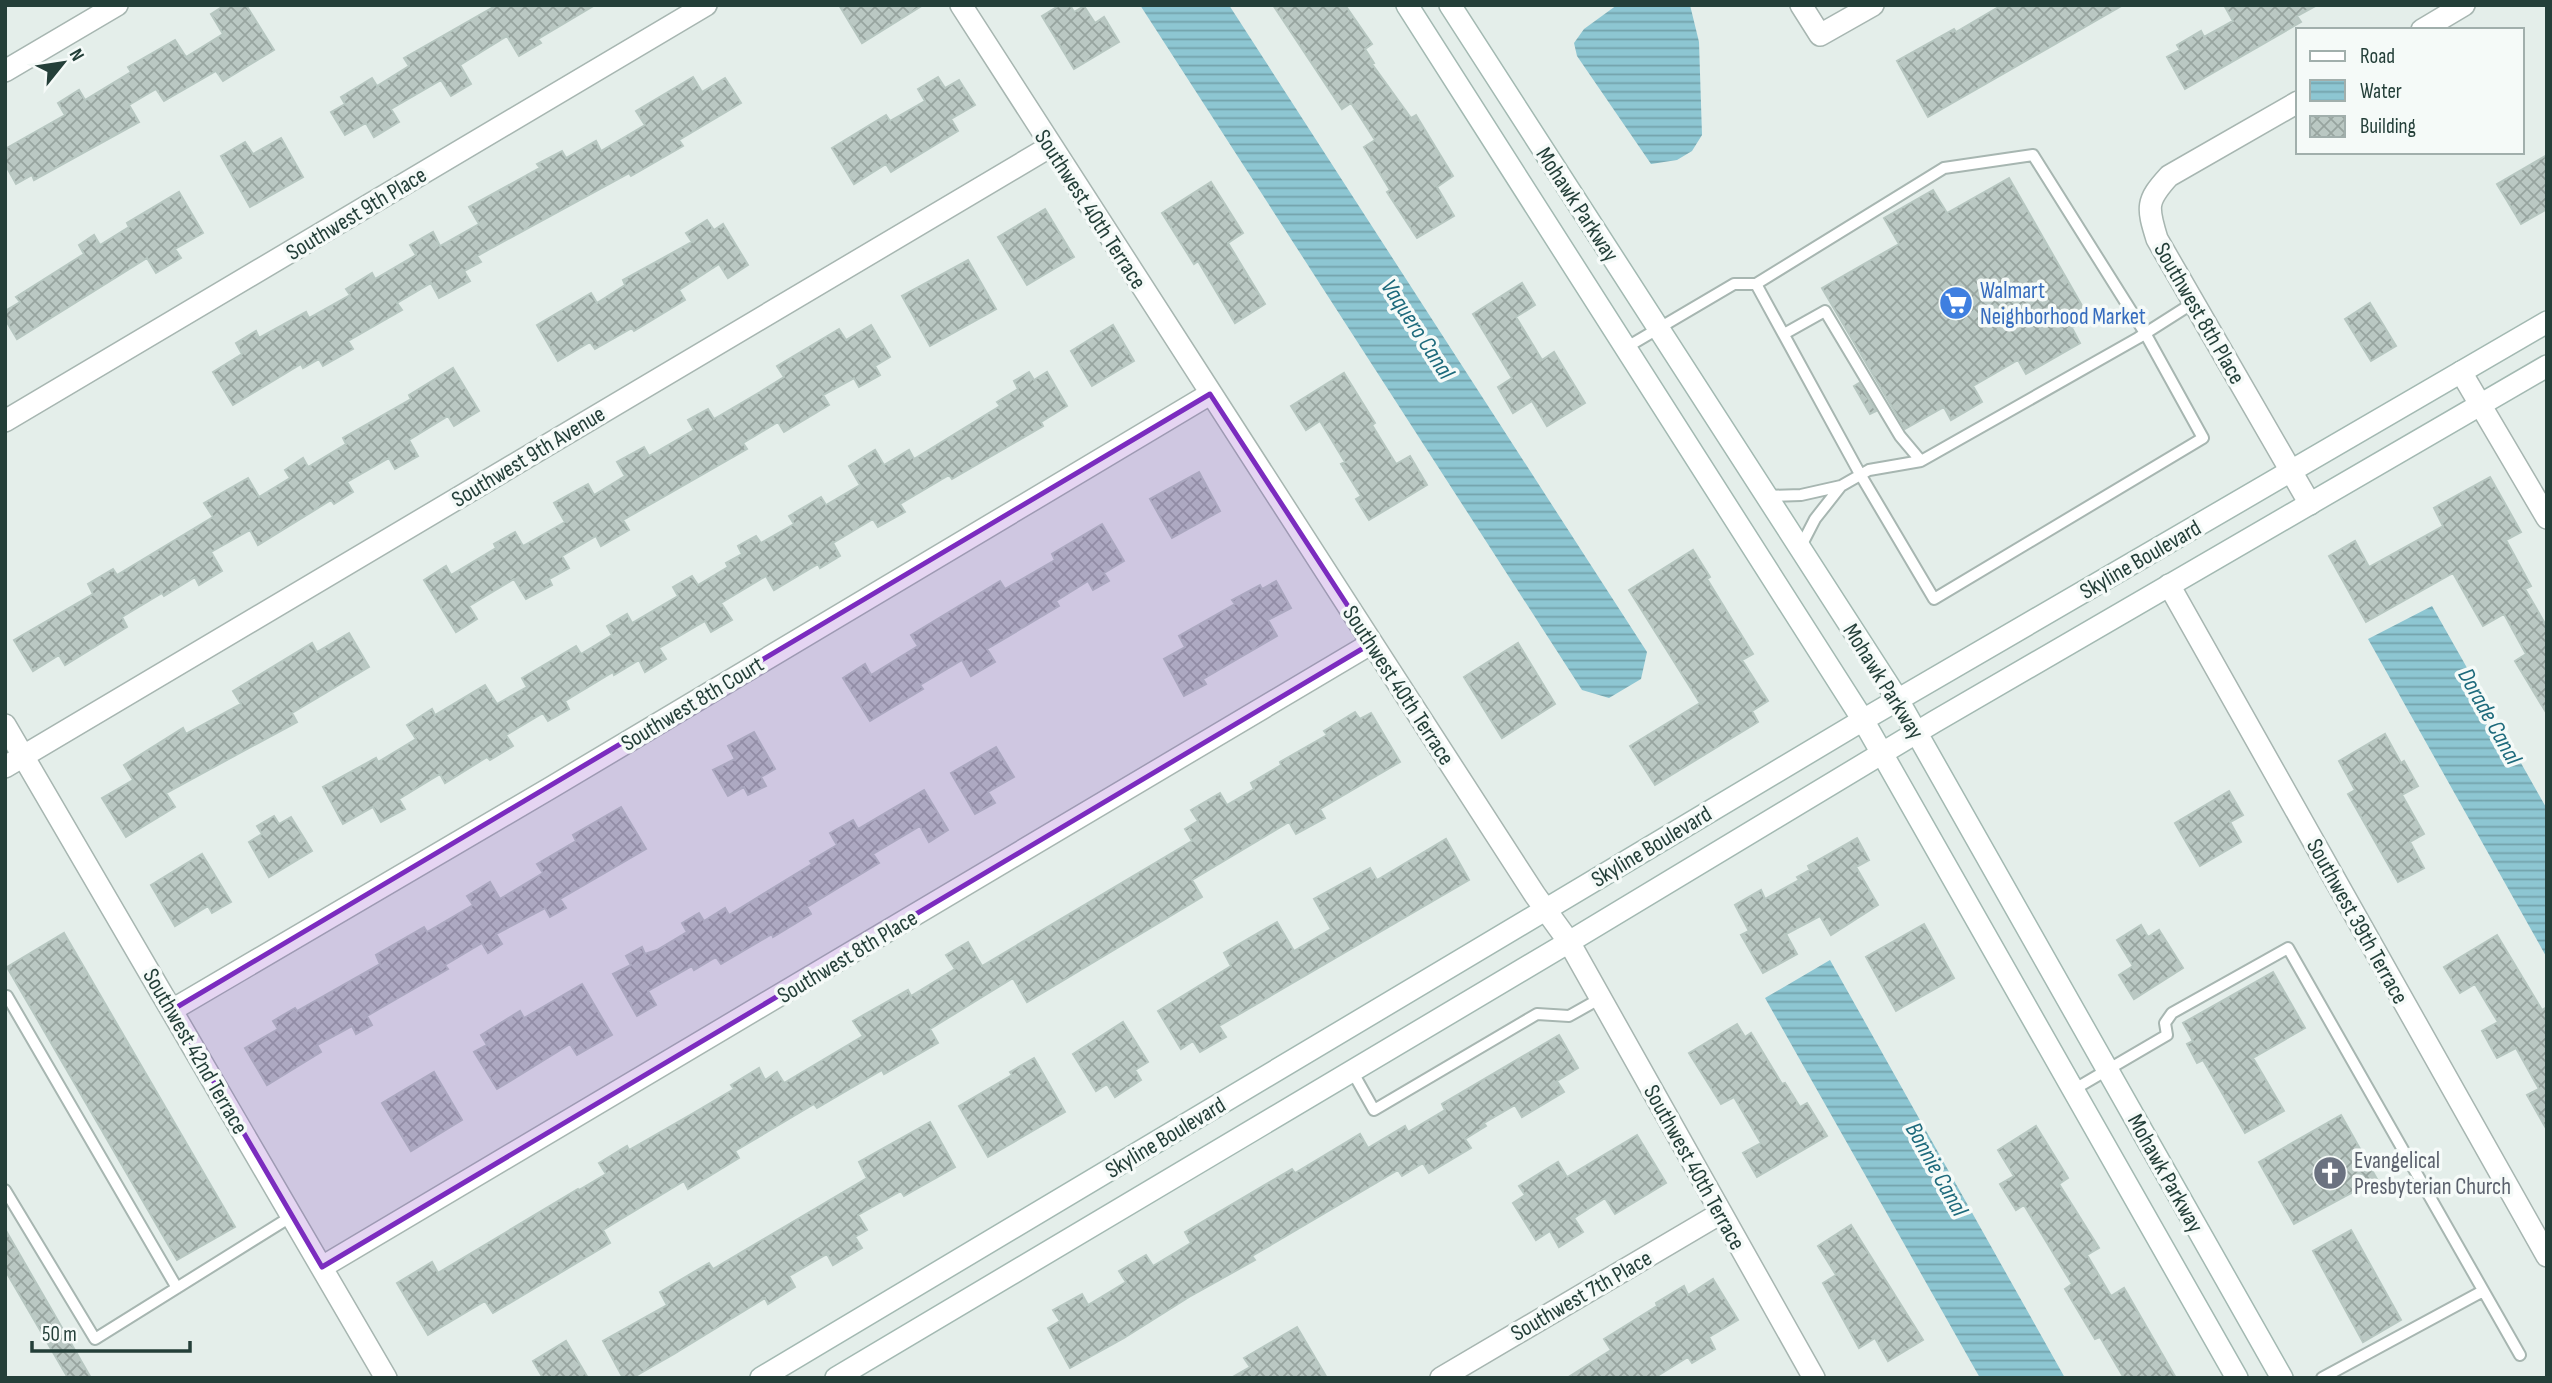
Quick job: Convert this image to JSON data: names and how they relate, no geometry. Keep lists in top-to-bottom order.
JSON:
{
  "streets": {
    "street": [
      "Mohawk Parkway",
      "Southwest 40th Terrace",
      "Southwest 9th Place",
      "Southwest 8th Place",
      "Southwest 9th Avenue",
      "Skyline Boulevard",
      "Southwest 8th Court",
      "Southwest 39th Terrace",
      "Southwest 42nd Terrace",
      "Southwest 7th Place"
    ]
  },
  "crossings": [
    ["Mohawk Parkway", "Skyline Boulevard"],
    ["Southwest 40th Terrace", "Southwest 8th Place"],
    ["Southwest 40th Terrace", "Southwest 9th Avenue"],
    ["Southwest 40th Terrace", "Skyline Boulevard"],
    ["Southwest 40th Terrace", "Southwest 8th Court"],
    ["Southwest 40th Terrace", "Southwest 7th Place"],
    ["Southwest 8th Place", "Skyline Boulevard"],
    ["Southwest 8th Place", "Southwest 42nd Terrace"],
    ["Southwest 9th Avenue", "Southwest 42nd Terrace"],
    ["Skyline Boulevard", "Southwest 39th Terrace"],
    ["Southwest 8th Court", "Southwest 42nd Terrace"]
  ],
  "water": ["Vaquero Canal", "Dorade Canal", "Bonnie Canal"],
  "places": {
    "supermarket": ["Walmart Neighborhood Market"],
    "church": ["Evangelical Presbyterian Church"]
  },
  "legend": ["Road", "Water", "Building"],
  "scale_bar": "50 m",
  "north": "top right"
}
